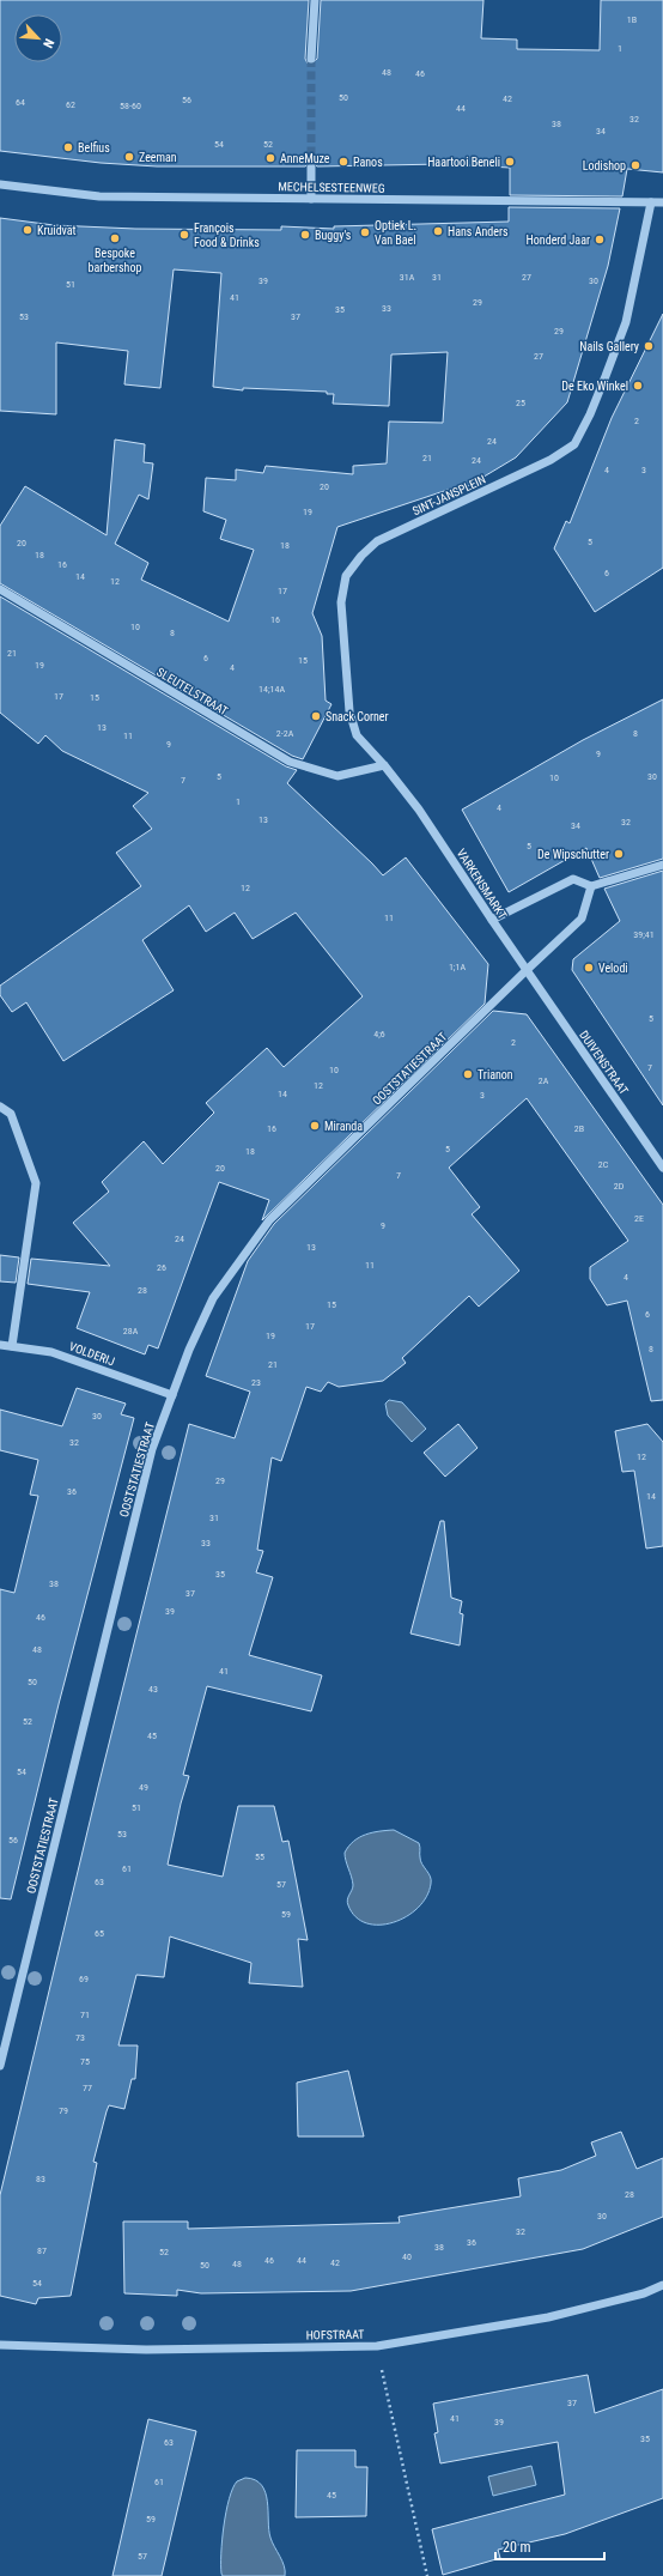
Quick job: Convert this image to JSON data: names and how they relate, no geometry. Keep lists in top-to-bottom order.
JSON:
{
  "streets": {
    "street": [
      "MECHELSESTEENWEG",
      "SINT-JANSPLEIN",
      "SLEUTELSTRAAT",
      "VARKENSMARKT",
      "DUIVENSTRAAT",
      "OOSTSTATIESTRAAT",
      "VOLDERIJ",
      "HOFSTRAAT"
    ]
  },
  "crossings": [
    ["MECHELSESTEENWEG", "SINT-JANSPLEIN"],
    ["SINT-JANSPLEIN", "SLEUTELSTRAAT"],
    ["SINT-JANSPLEIN", "VARKENSMARKT"],
    ["VARKENSMARKT", "DUIVENSTRAAT"],
    ["VARKENSMARKT", "OOSTSTATIESTRAAT"],
    ["DUIVENSTRAAT", "OOSTSTATIESTRAAT"],
    ["OOSTSTATIESTRAAT", "VOLDERIJ"]
  ],
  "places": [
    "Belfius",
    "Zeeman",
    "AnneMuze",
    "Panos",
    "Haartooi Beneli",
    "Lodishop",
    "Kruidvat",
    "Hans Anders",
    "Optiek L. Van Bael",
    "François Food & Drinks",
    "Buggy's",
    "Bespoke barbershop",
    "Honderd Jaar",
    "Nails Gallery",
    "De Eko Winkel",
    "Snack Corner",
    "De Wipschutter",
    "Velodi",
    "Trianon",
    "Miranda"
  ],
  "house_numbers": [
    "1B",
    "1",
    "48",
    "46",
    "50",
    "42",
    "56",
    "64",
    "62",
    "58-60",
    "44",
    "32",
    "38",
    "34",
    "54",
    "52",
    "31A",
    "31",
    "27",
    "39",
    "30",
    "51",
    "41",
    "29",
    "33",
    "35",
    "53",
    "37",
    "29",
    "27",
    "25",
    "2",
    "24",
    "21",
    "24",
    "4",
    "3",
    "20",
    "19",
    "5",
    "20",
    "18",
    "18",
    "16",
    "6",
    "14",
    "12",
    "17",
    "16",
    "10",
    "8",
    "21",
    "6",
    "15",
    "19",
    "4",
    "14;14A",
    "17",
    "15",
    "13",
    "2-2A",
    "8",
    "11",
    "9",
    "9",
    "5",
    "30",
    "10",
    "7",
    "1",
    "4",
    "13",
    "32",
    "34",
    "5",
    "12",
    "11",
    "39;41",
    "1;1A",
    "5",
    "4;6",
    "2",
    "7",
    "10",
    "2A",
    "12",
    "14",
    "3",
    "16",
    "2B",
    "5",
    "18",
    "2C",
    "20",
    "7",
    "2D",
    "2E",
    "9",
    "24",
    "13",
    "11",
    "26",
    "4",
    "28",
    "15",
    "6",
    "17",
    "28A",
    "19",
    "8",
    "21",
    "23",
    "30",
    "32",
    "12",
    "29",
    "36",
    "14",
    "31",
    "33",
    "35",
    "38",
    "37",
    "39",
    "46",
    "48",
    "41",
    "50",
    "43",
    "52",
    "45",
    "54",
    "49",
    "51",
    "53",
    "56",
    "55",
    "61",
    "63",
    "57",
    "59",
    "65",
    "69",
    "71",
    "73",
    "75",
    "77",
    "79",
    "83",
    "28",
    "30",
    "32",
    "36",
    "38",
    "87",
    "52",
    "40",
    "46",
    "44",
    "42",
    "48",
    "50",
    "54",
    "37",
    "41",
    "39",
    "35",
    "63",
    "61",
    "45",
    "59",
    "57"
  ],
  "scale_bar": "20 m",
  "north": "bottom right"
}
